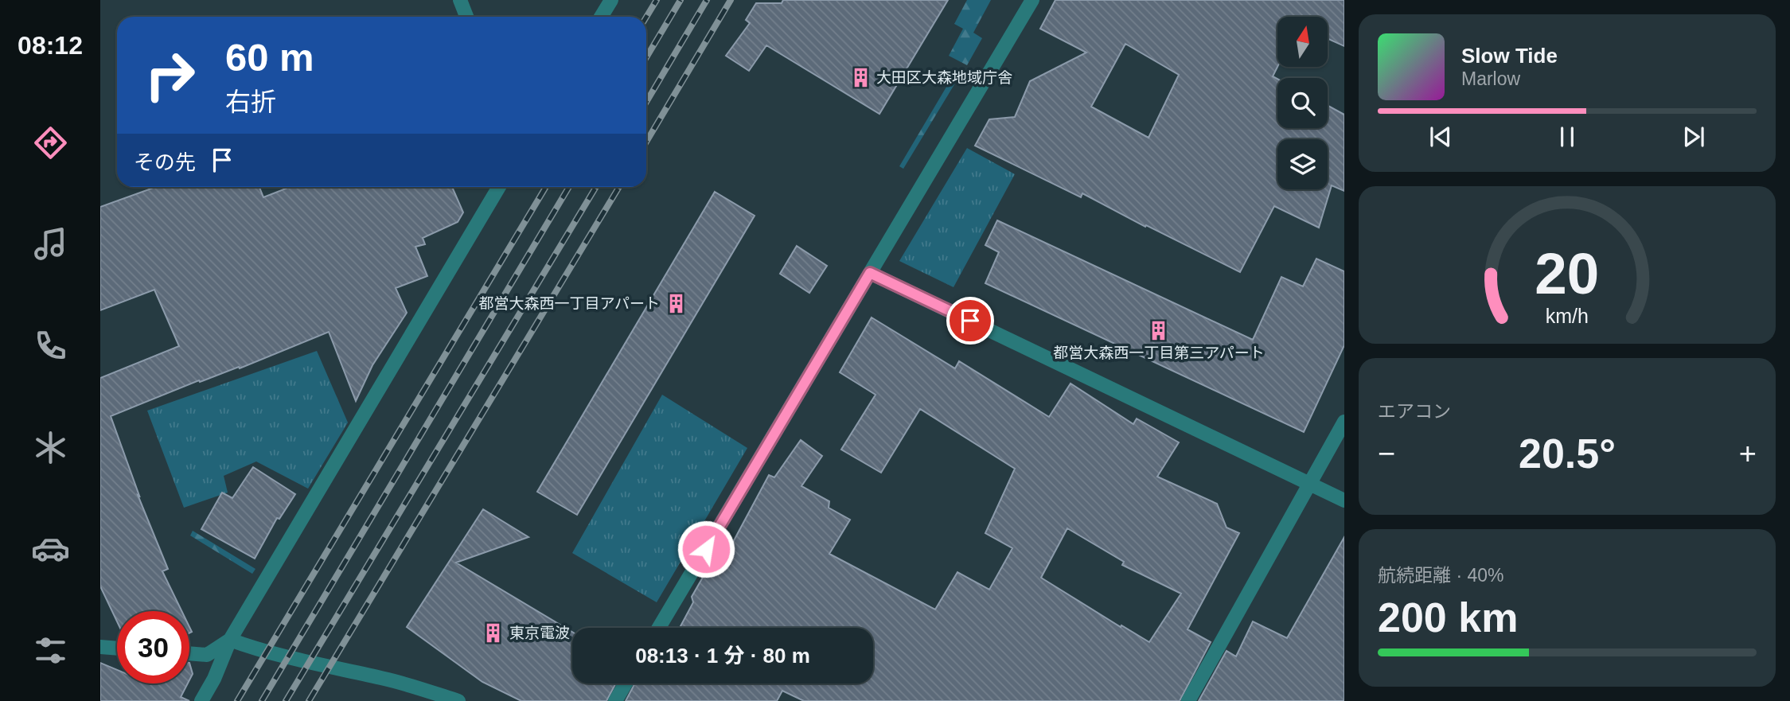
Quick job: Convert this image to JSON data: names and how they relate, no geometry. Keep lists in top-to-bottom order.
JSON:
{
  "places": {
    "building": [
      "大田区大森地域庁舎",
      "都営大森西一丁目アパート",
      "都営大森西一丁目第三アパート",
      "東京電波"
    ]
  },
  "north": "top",
  "page": {
    "tabs": "08:12",
    "turn": ["60 m", "右折"],
    "song": ["Slow Tide", "Marlow"],
    "then": "その先",
    "tile": [
      "エアコン",
      ["航続距離 · 40%", "200 km"]
    ],
    "heat": ["−", "20.5°", "+"],
    "limit": "30",
    "trip": "08:13 · 1 分 · 80 m",
    "gauge": ["20", "km/h"]
  }
}
